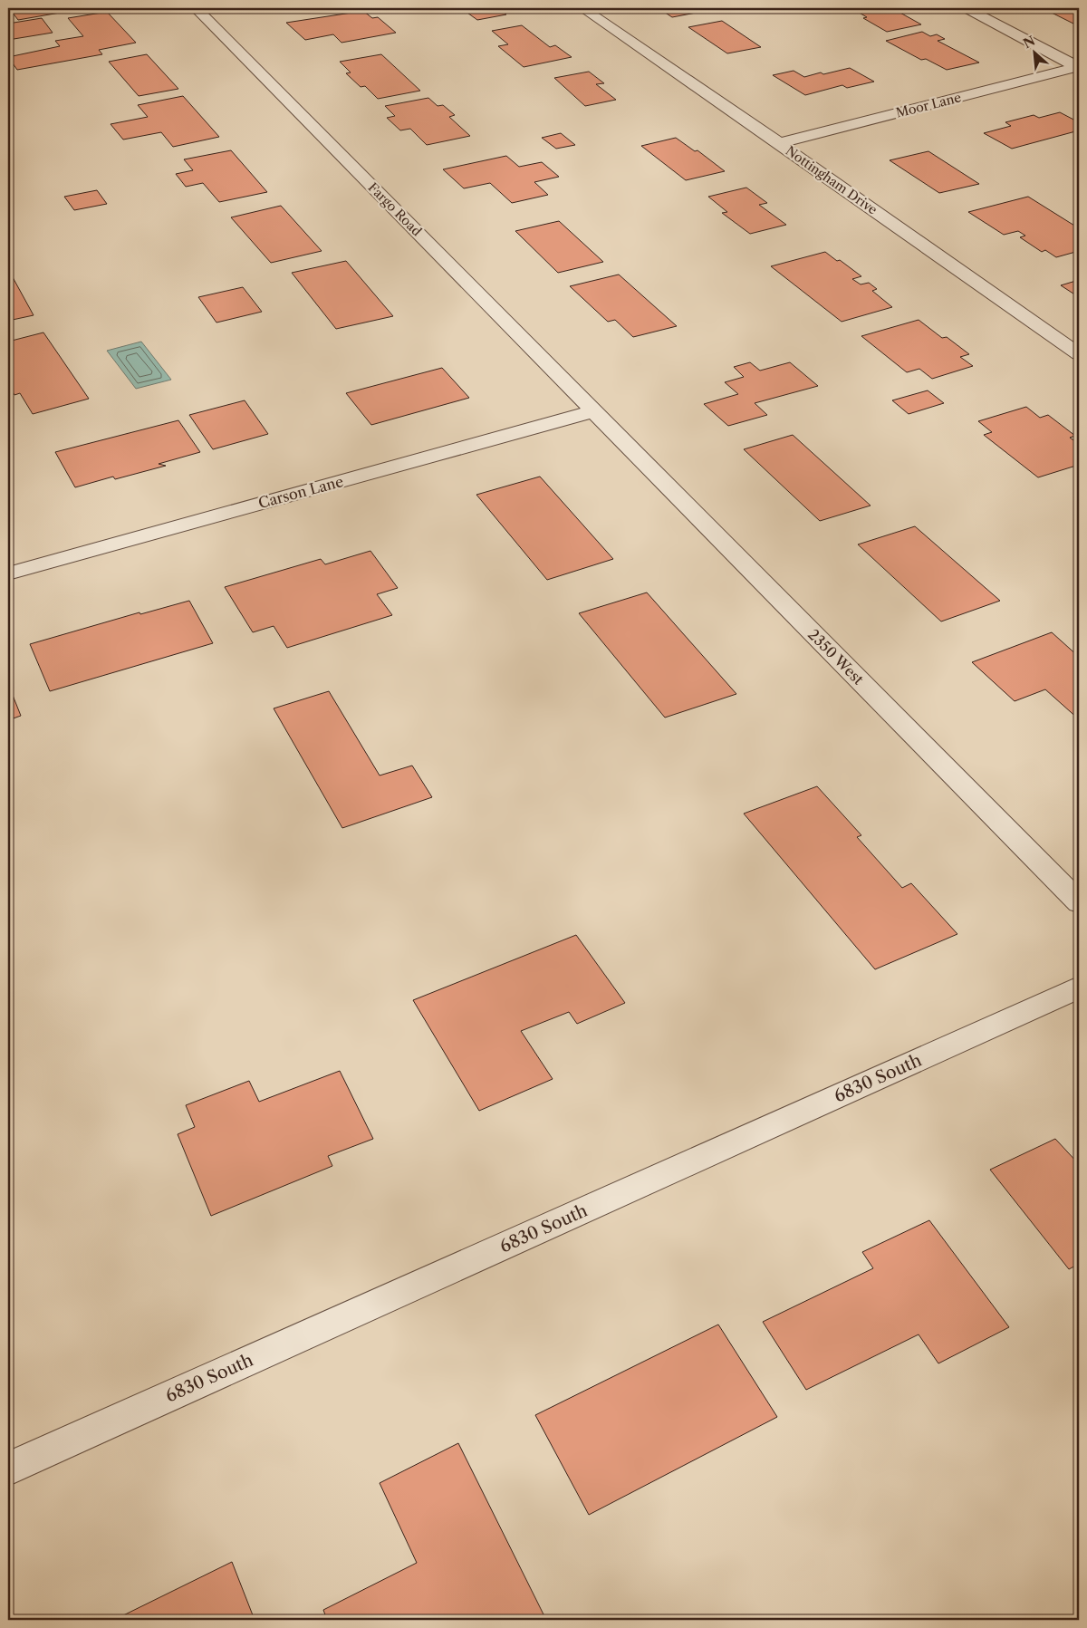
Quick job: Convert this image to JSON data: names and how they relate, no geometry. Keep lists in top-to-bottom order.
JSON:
{
  "streets": {
    "street": [
      "Moor Lane",
      "Nottingham Drive",
      "Fargo Road",
      "Carson Lane",
      "2350 West",
      "6830 South"
    ]
  },
  "crossings": [
    ["Moor Lane", "Nottingham Drive"],
    ["Fargo Road", "Carson Lane"],
    ["Fargo Road", "2350 West"],
    ["Carson Lane", "2350 West"]
  ],
  "north": "top left"
}
